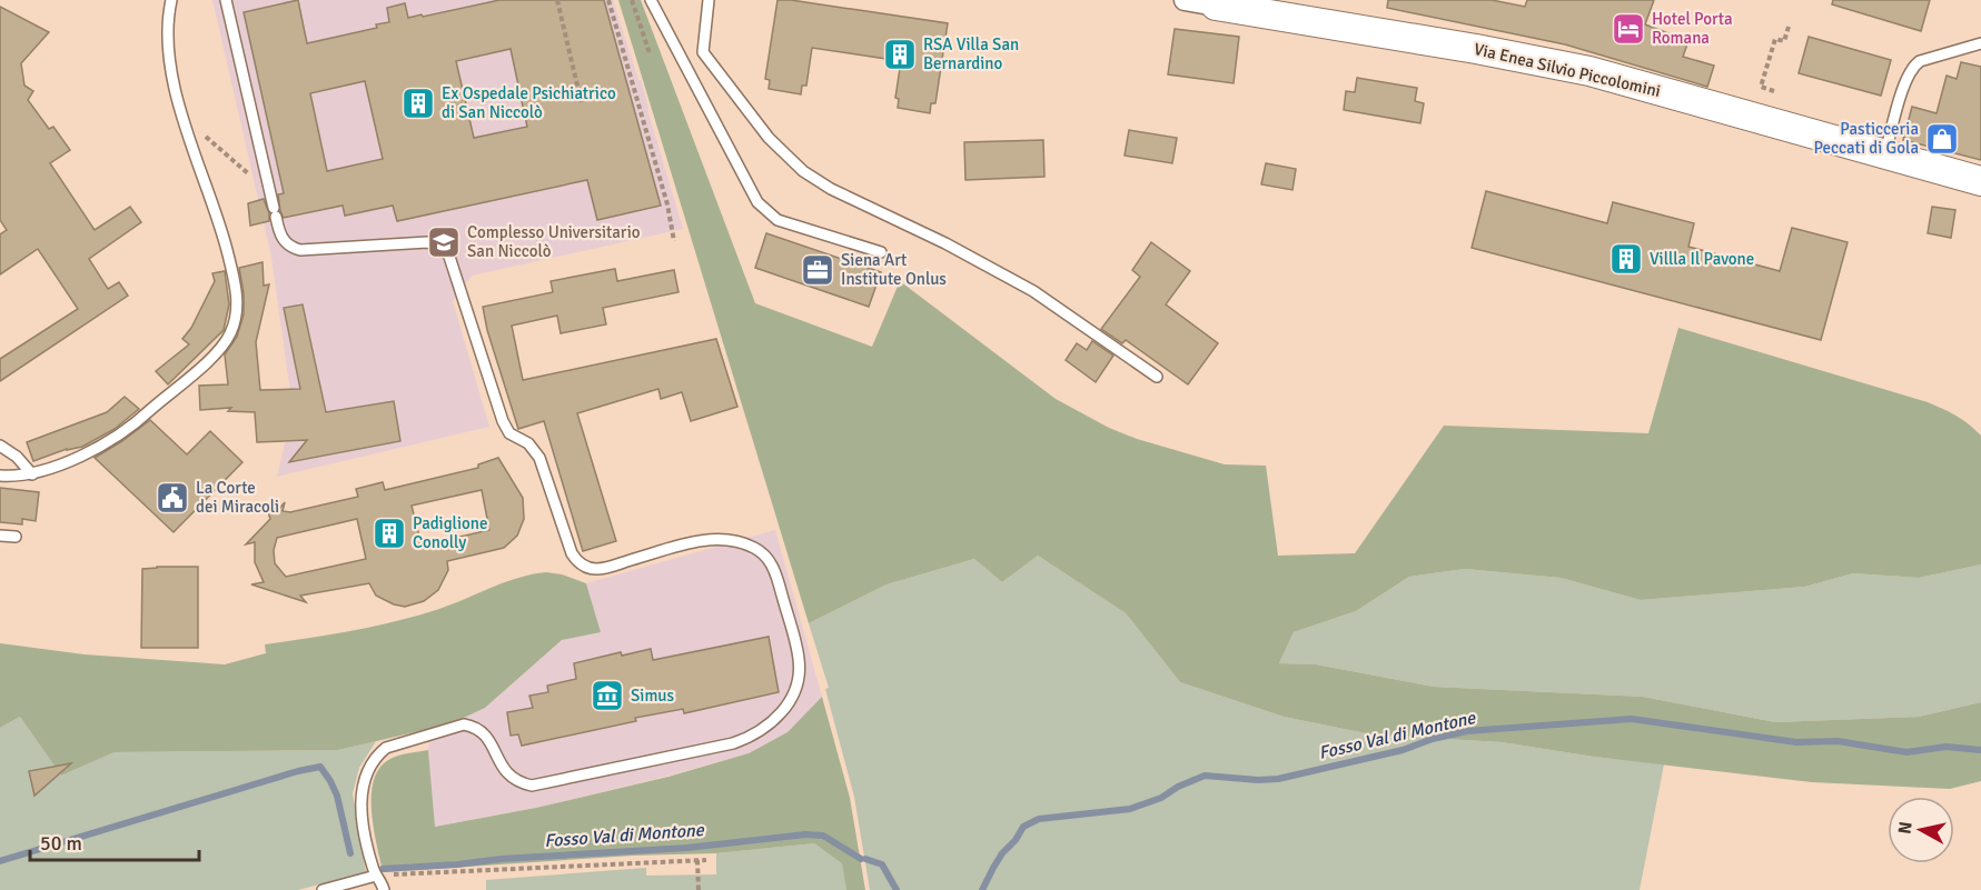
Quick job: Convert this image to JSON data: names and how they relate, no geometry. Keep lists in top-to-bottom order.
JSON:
{
  "streets": {
    "main road": ["Via Enea Silvio Piccolomini"]
  },
  "water": ["Fosso Val di Montone"],
  "places": {
    "hotel": ["Hotel Porta Romana"],
    "building": [
      "RSA Villa San Bernardino",
      "Ex Ospedale Psichiatrico di San Niccolò",
      "Villla Il Pavone",
      "Padiglione Conolly"
    ],
    "shop": ["Pasticceria Peccati di Gola"],
    "school or university": ["Complesso Universitario San Niccolò"],
    "office": ["Siena Art Institute Onlus"],
    "public building": ["La Corte dei Miracoli"],
    "museum": ["Simus"]
  },
  "scale_bar": "50 m",
  "north": "left"
}
